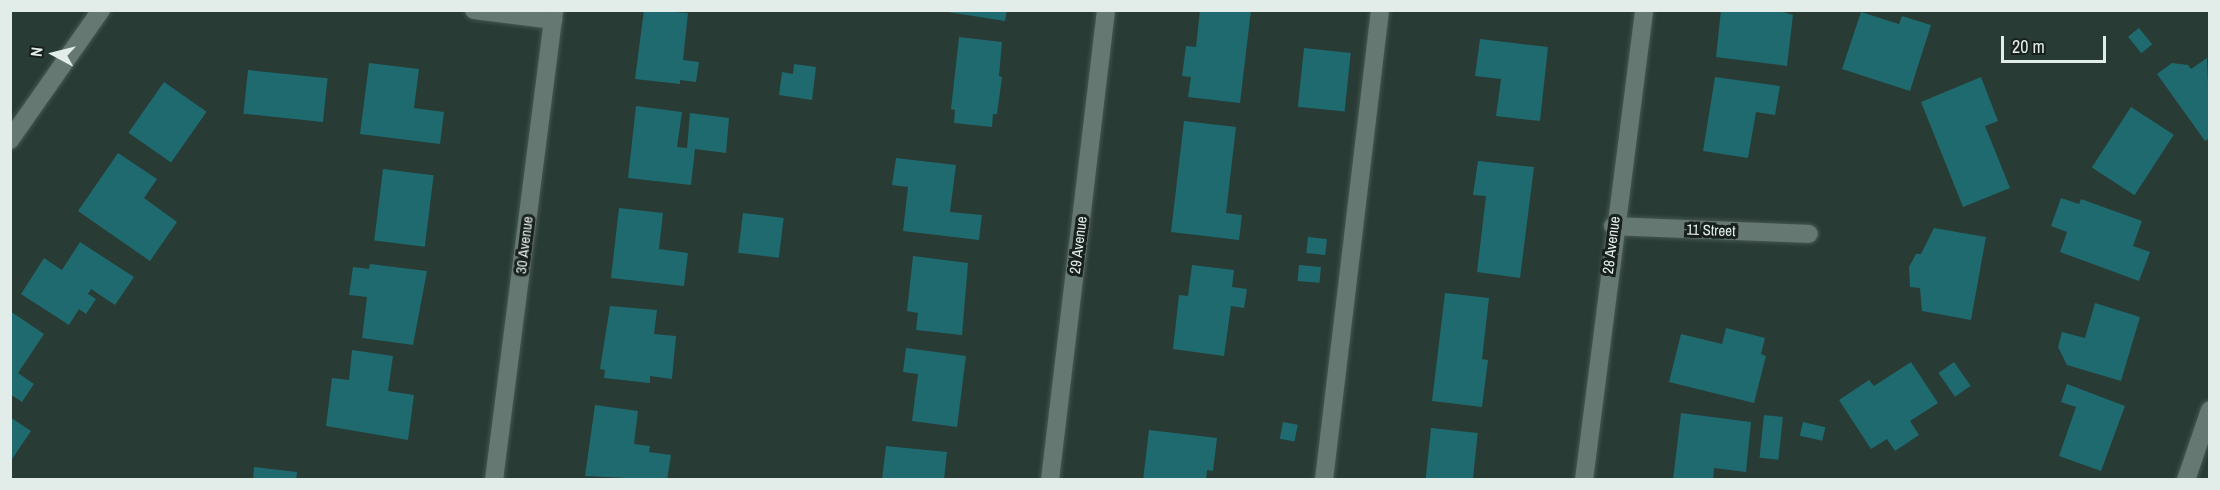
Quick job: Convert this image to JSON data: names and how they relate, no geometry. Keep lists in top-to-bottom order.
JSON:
{
  "streets": {
    "street": [
      "11 Street",
      "30 Avenue",
      "29 Avenue",
      "28 Avenue"
    ]
  },
  "crossings": [
    ["11 Street", "28 Avenue"]
  ],
  "scale_bar": "20 m",
  "north": "left"
}
